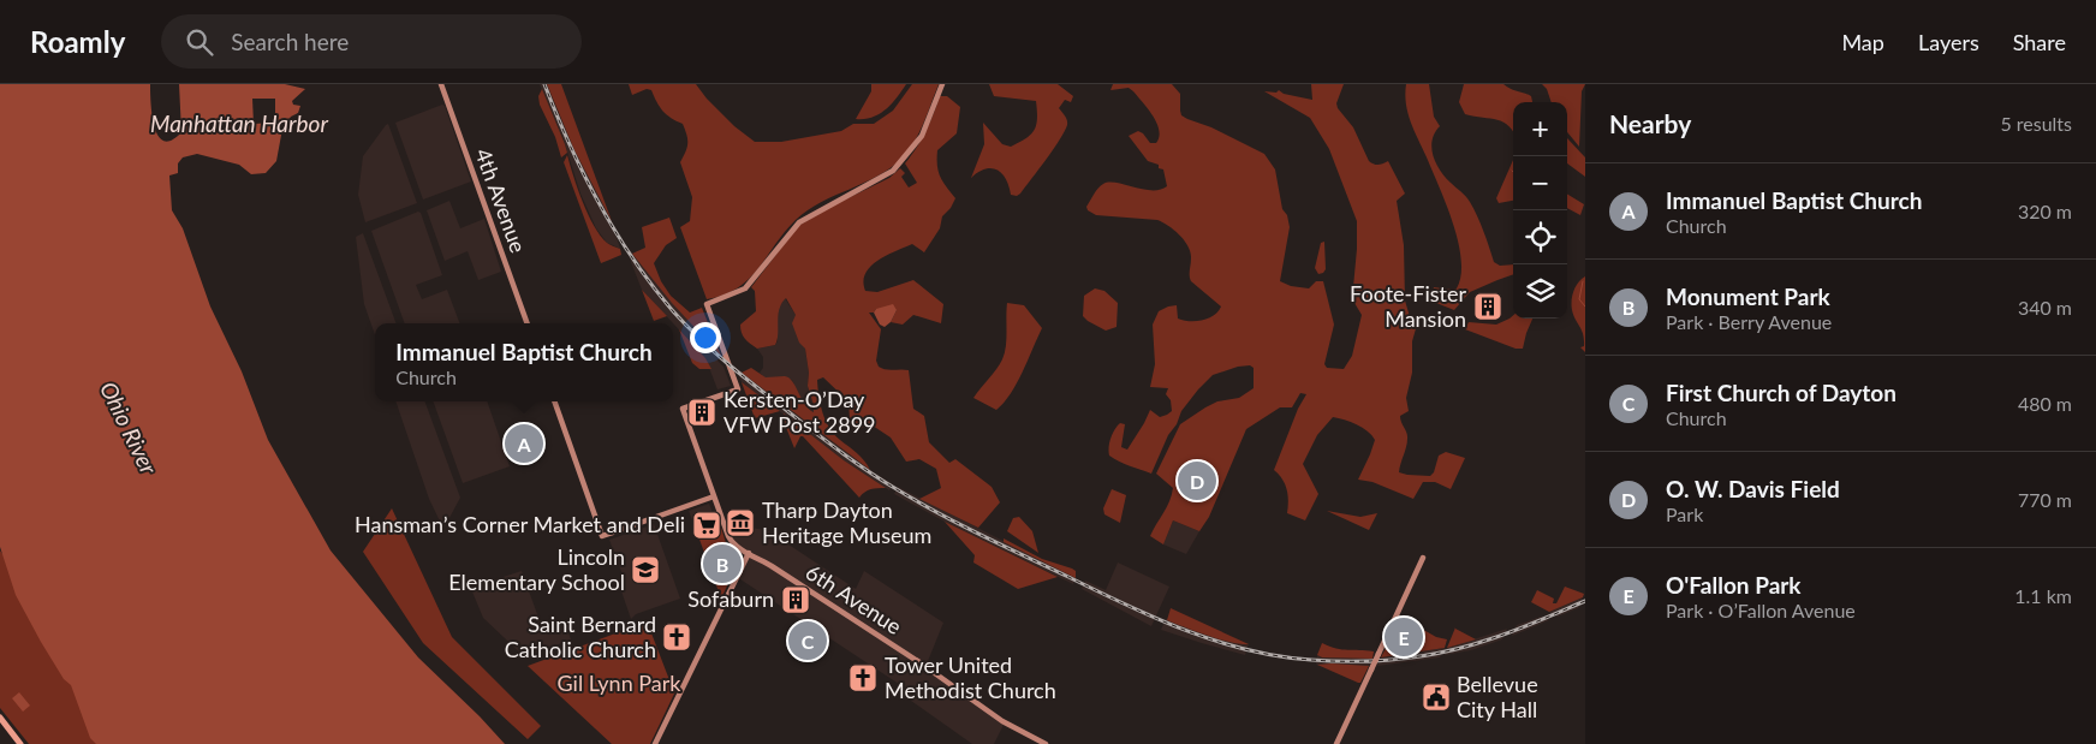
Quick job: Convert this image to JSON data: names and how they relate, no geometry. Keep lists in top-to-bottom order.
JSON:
{
  "streets": {
    "street": ["4th Avenue", "6th Avenue"]
  },
  "water": ["Manhattan Harbor", "Ohio River"],
  "parks": ["Gil Lynn Park"],
  "places": {
    "building": ["Foote-Fister Mansion", "Kersten-O’Day VFW Post 2899", "Sofaburn"],
    "museum": ["Tharp Dayton Heritage Museum"],
    "supermarket": ["Hansman’s Corner Market and Deli"],
    "school or university": ["Lincoln Elementary School"],
    "church": ["Saint Bernard Catholic Church", "Tower United Methodist Church"],
    "public building": ["Bellevue City Hall"]
  },
  "page": {
    "header": "Roamly",
    "search": "Search here",
    "nav": ["Map", "Layers", "Share"],
    "heading": ["Nearby", "5 results"],
    "map_buttons": ["+", "−"],
    "list": [
      {
        "mark": "A",
        "name": "Immanuel Baptist Church",
        "note": "Church",
        "value": "320 m"
      },
      {
        "mark": "B",
        "name": "Monument Park",
        "note": "Park · Berry Avenue",
        "value": "340 m"
      },
      {
        "mark": "C",
        "name": "First Church of Dayton",
        "note": "Church",
        "value": "480 m"
      },
      {
        "mark": "D",
        "name": "O. W. Davis Field",
        "note": "Park",
        "value": "770 m"
      },
      {
        "mark": "E",
        "name": "O'Fallon Park",
        "note": "Park · O’Fallon Avenue",
        "value": "1.1 km"
      }
    ],
    "popup": ["Immanuel Baptist Church", "Church"],
    "pins": [
      "A",
      "D",
      "B",
      "E",
      "C"
    ]
  }
}
